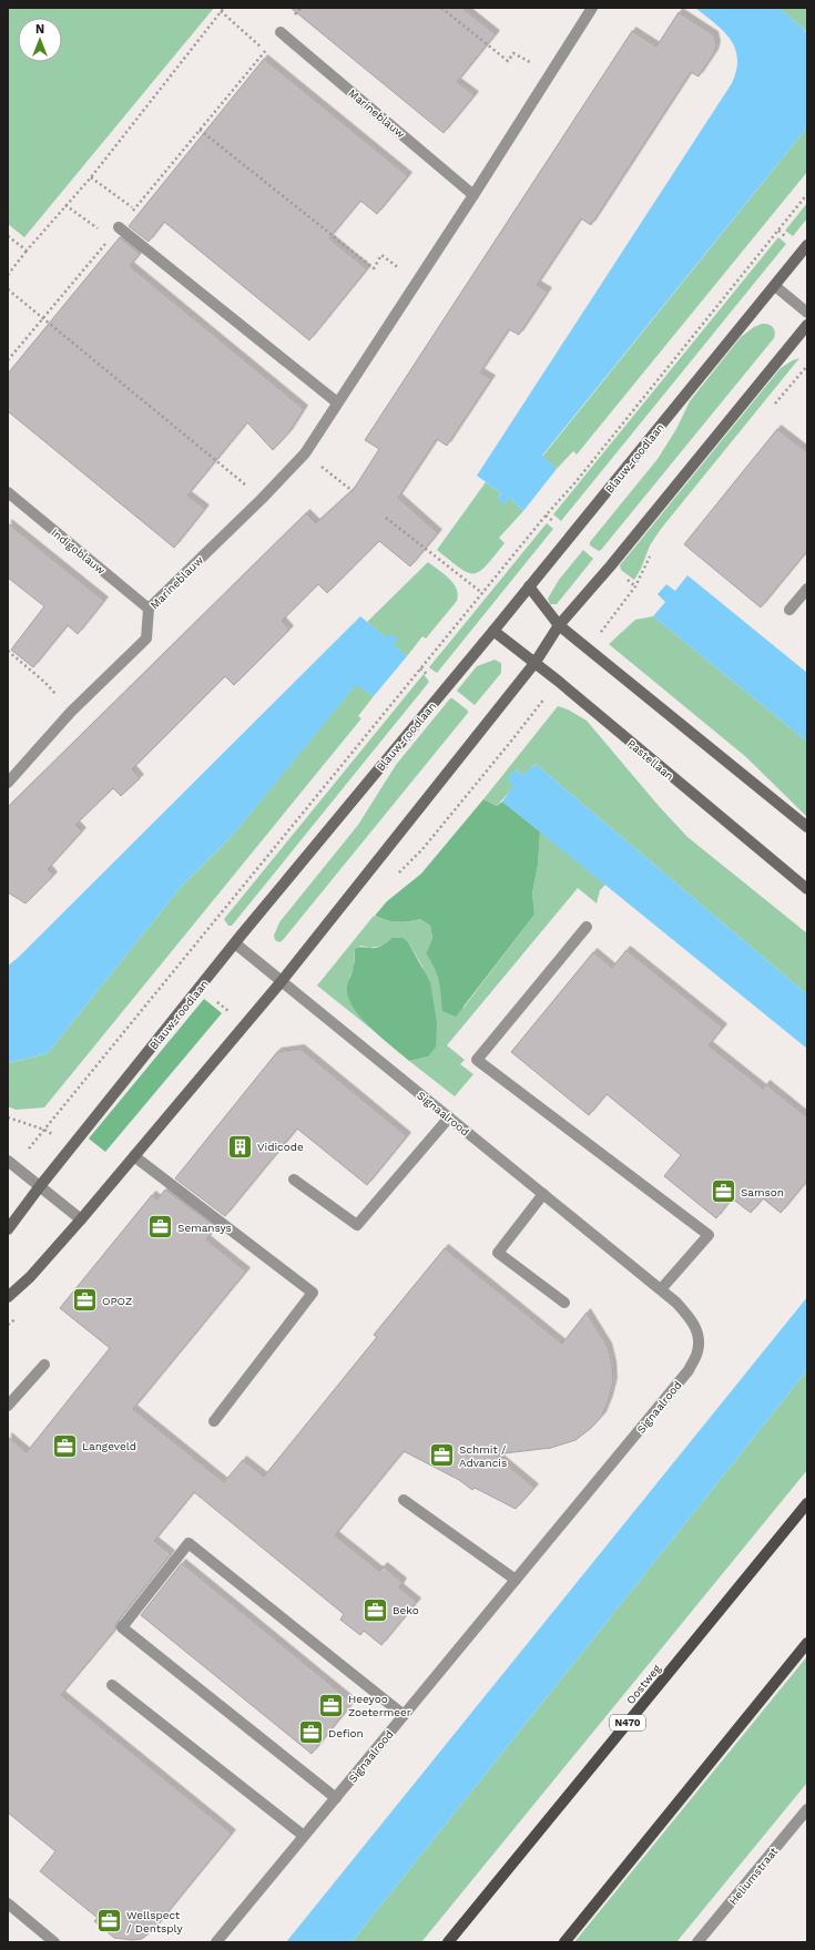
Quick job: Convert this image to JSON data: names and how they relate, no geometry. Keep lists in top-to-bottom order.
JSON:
{
  "streets": {
    "main road": ["Oostweg", "N470"],
    "street": [
      "Marineblauw",
      "Blauw-roodlaan",
      "Indigoblauw",
      "Pastellaan",
      "Signaalrood",
      "Heliumstraat"
    ]
  },
  "crossings": [
    ["Marineblauw", "Indigoblauw"],
    ["Blauw-roodlaan", "Pastellaan"],
    ["Blauw-roodlaan", "Signaalrood"]
  ],
  "places": {
    "building": ["Vidicode"],
    "office": [
      "Samson",
      "Semansys",
      "OPOZ",
      "Langeveld",
      "Schmit / Advancis",
      "Beko",
      "Heeyoo Zoetermeer",
      "Defion",
      "Wellspect / Dentsply"
    ]
  },
  "north": "top"
}
